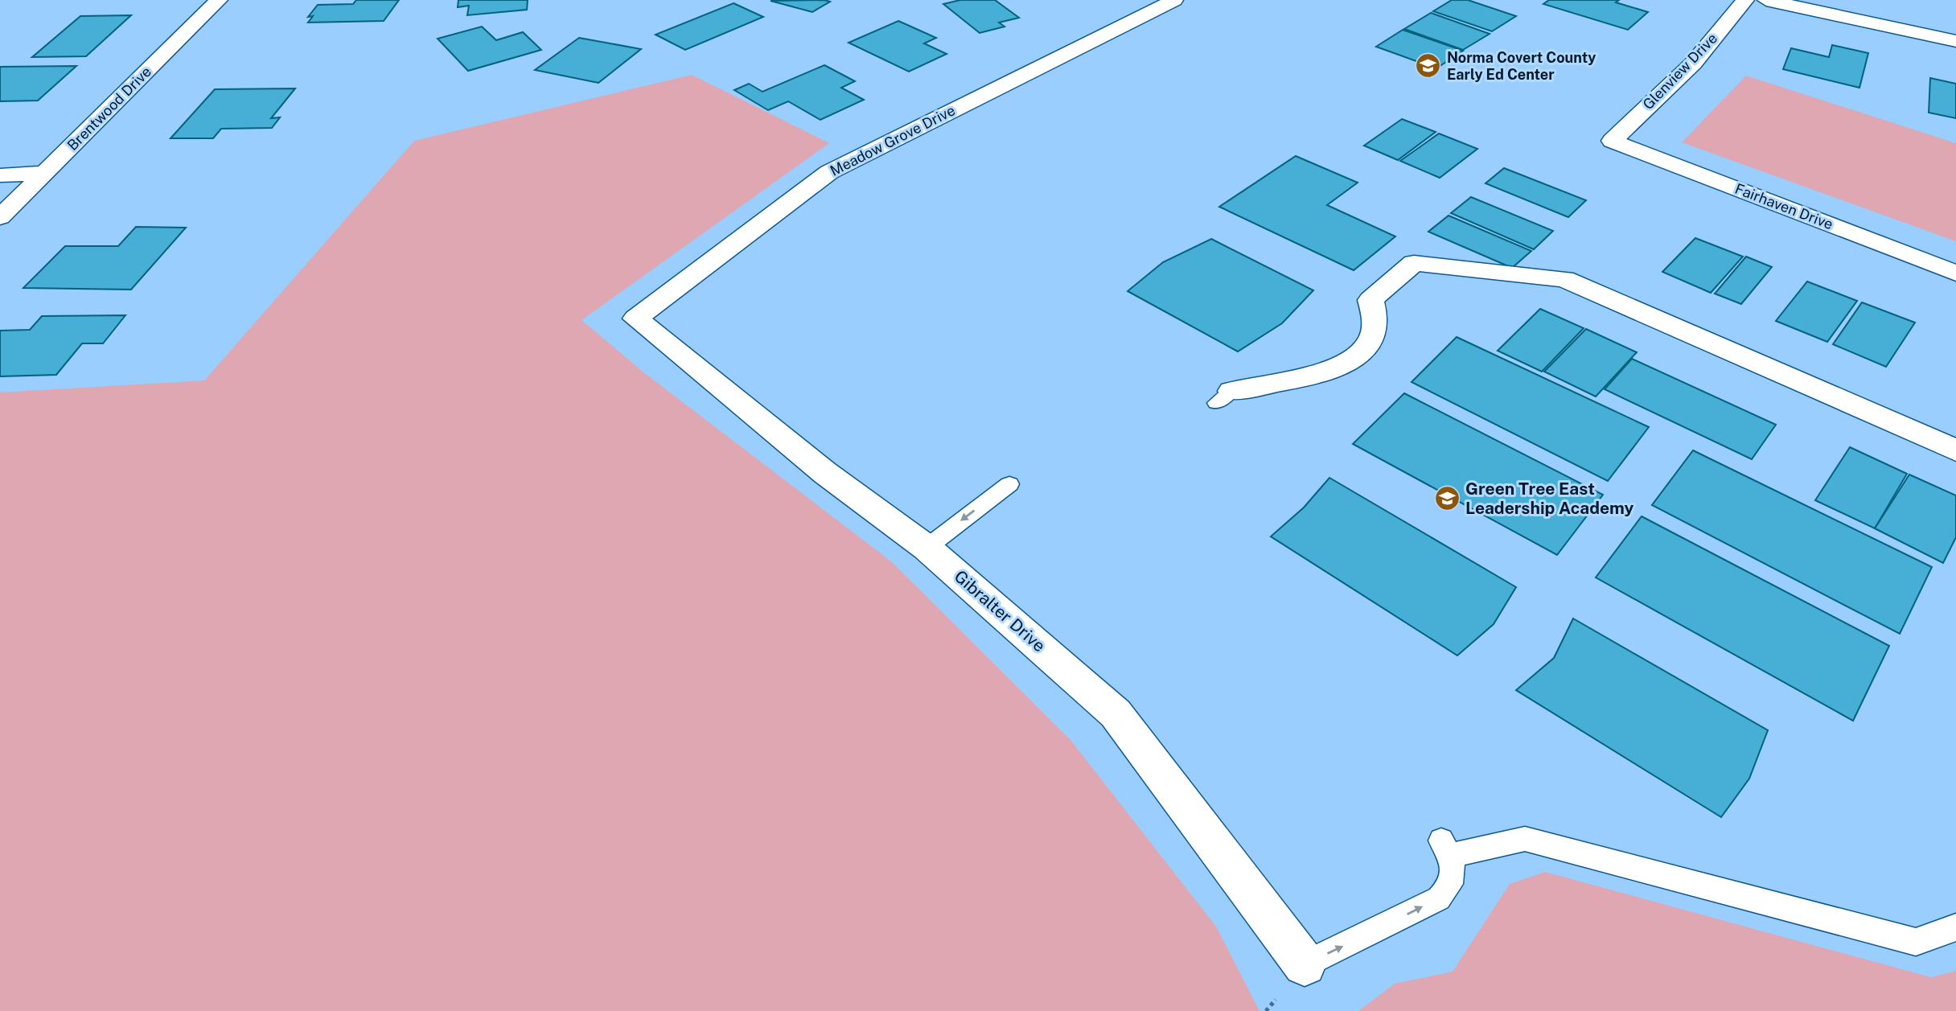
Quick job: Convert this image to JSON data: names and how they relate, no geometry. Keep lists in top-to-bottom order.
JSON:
{
  "streets": {
    "street": [
      "Glenview Drive",
      "Brentwood Drive",
      "Meadow Grove Drive",
      "Fairhaven Drive",
      "Gibralter Drive"
    ]
  },
  "crossings": [
    ["Glenview Drive", "Fairhaven Drive"],
    ["Meadow Grove Drive", "Gibralter Drive"]
  ],
  "places": {
    "school or university": ["Norma Covert County Early Ed Center", "Green Tree East Leadership Academy"]
  }
}
